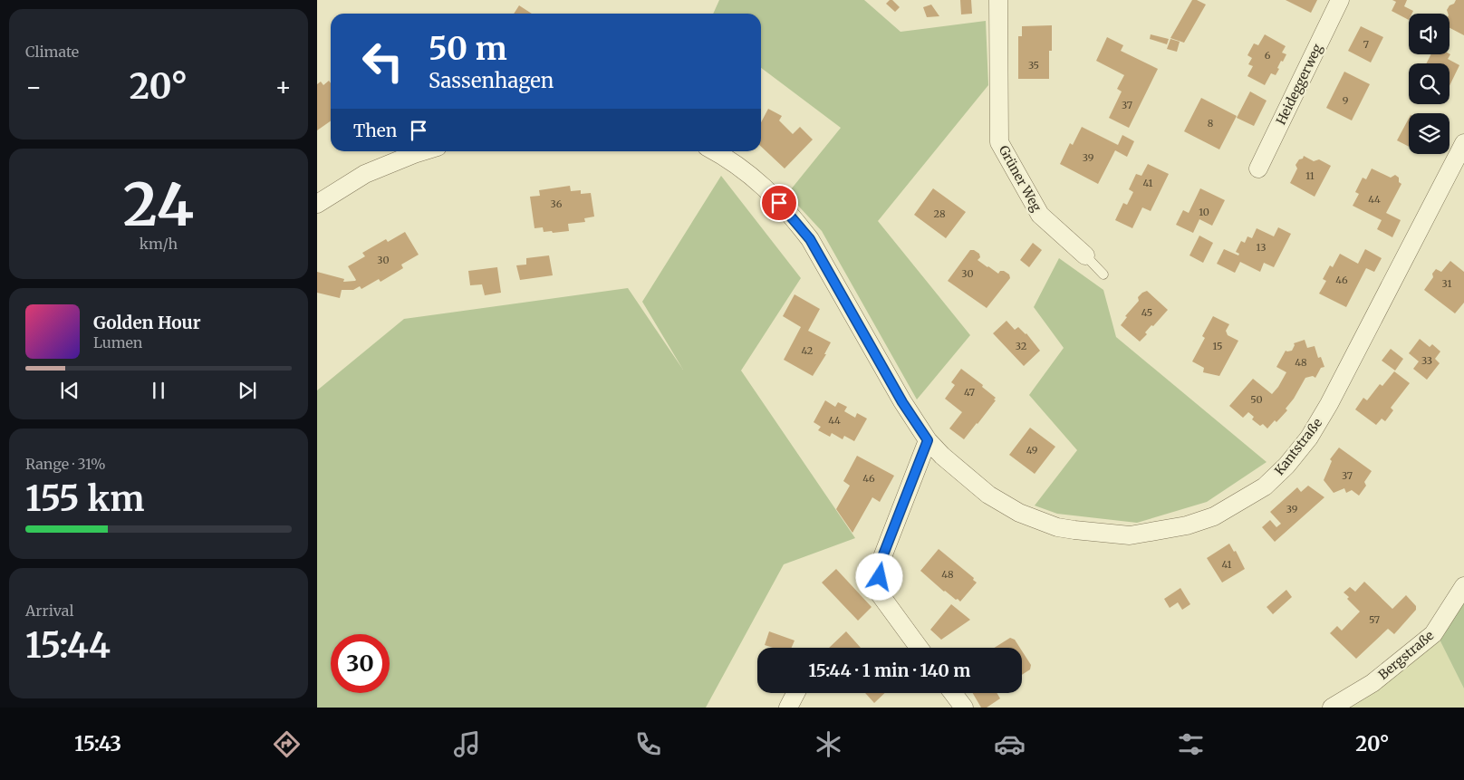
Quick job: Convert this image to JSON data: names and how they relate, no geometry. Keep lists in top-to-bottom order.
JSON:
{
  "streets": {
    "street": [
      "Heideggerweg",
      "Grüner Weg",
      "Kantstraße",
      "Bergstraße"
    ]
  },
  "house_numbers": [
    "7",
    "6",
    "35",
    "9",
    "37",
    "8",
    "39",
    "11",
    "41",
    "44",
    "36",
    "10",
    "28",
    "13",
    "30",
    "30",
    "46",
    "31",
    "45",
    "32",
    "15",
    "42",
    "33",
    "48",
    "47",
    "50",
    "44",
    "49",
    "37",
    "46",
    "39",
    "41",
    "48",
    "57"
  ],
  "page": {
    "tile": [
      "Climate",
      ["24", "km/h"],
      ["Range · 31%", "155 km"],
      ["Arrival", "15:44"]
    ],
    "turn": ["50 m", "Sassenhagen"],
    "heat": ["−", "20°", "+"],
    "then": "Then",
    "song": ["Golden Hour", "Lumen"],
    "limit": "30",
    "trip": "15:44 · 1 min · 140 m",
    "tabs": ["15:43", "20°"]
  }
}
